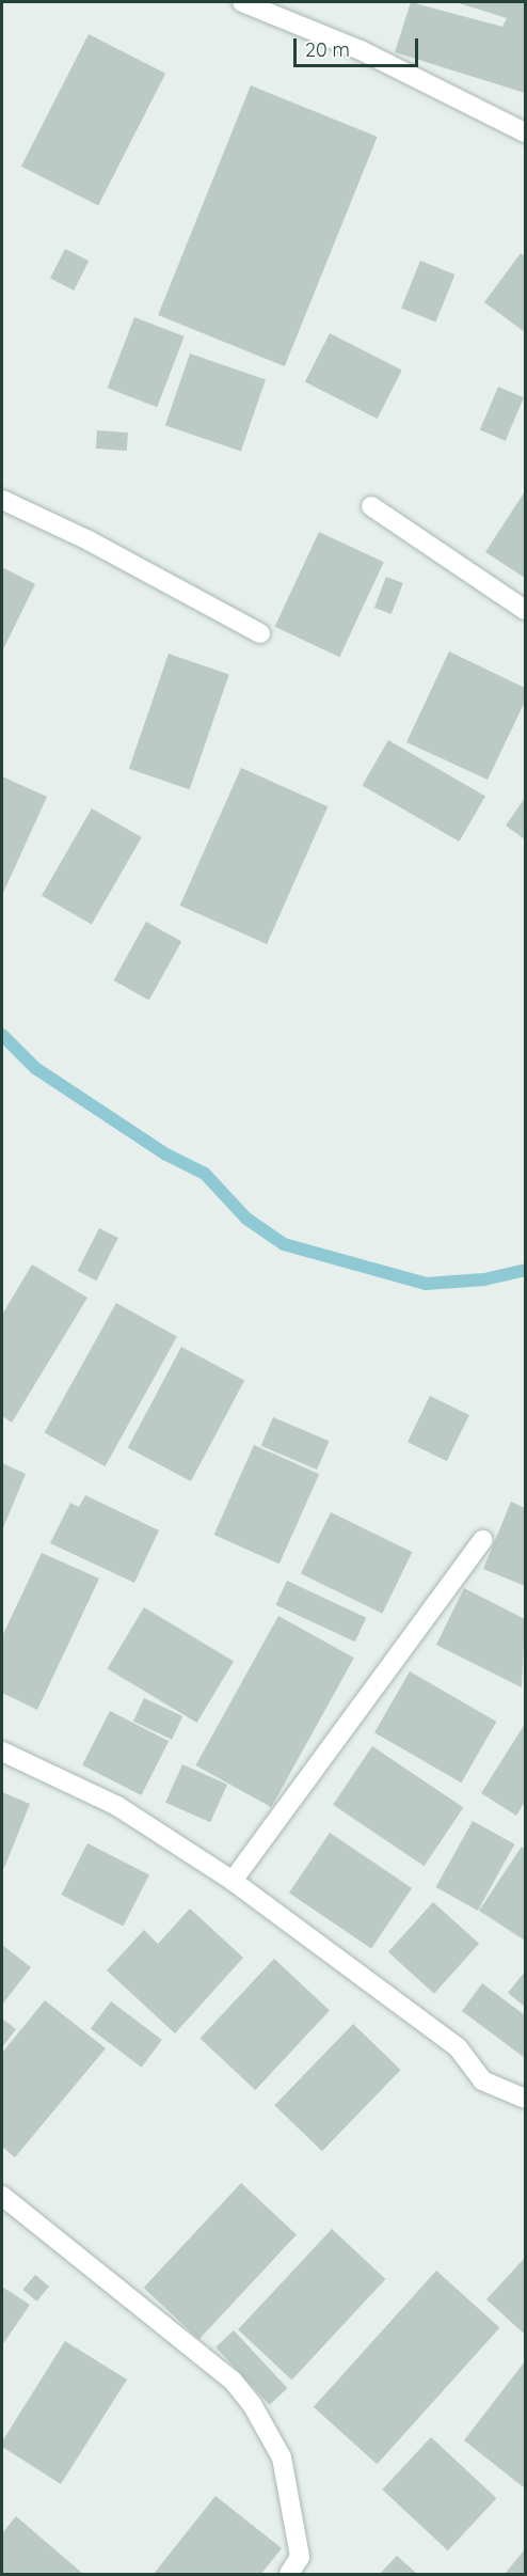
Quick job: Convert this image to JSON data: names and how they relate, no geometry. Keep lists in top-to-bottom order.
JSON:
{
  "scale_bar": "20 m"
}
